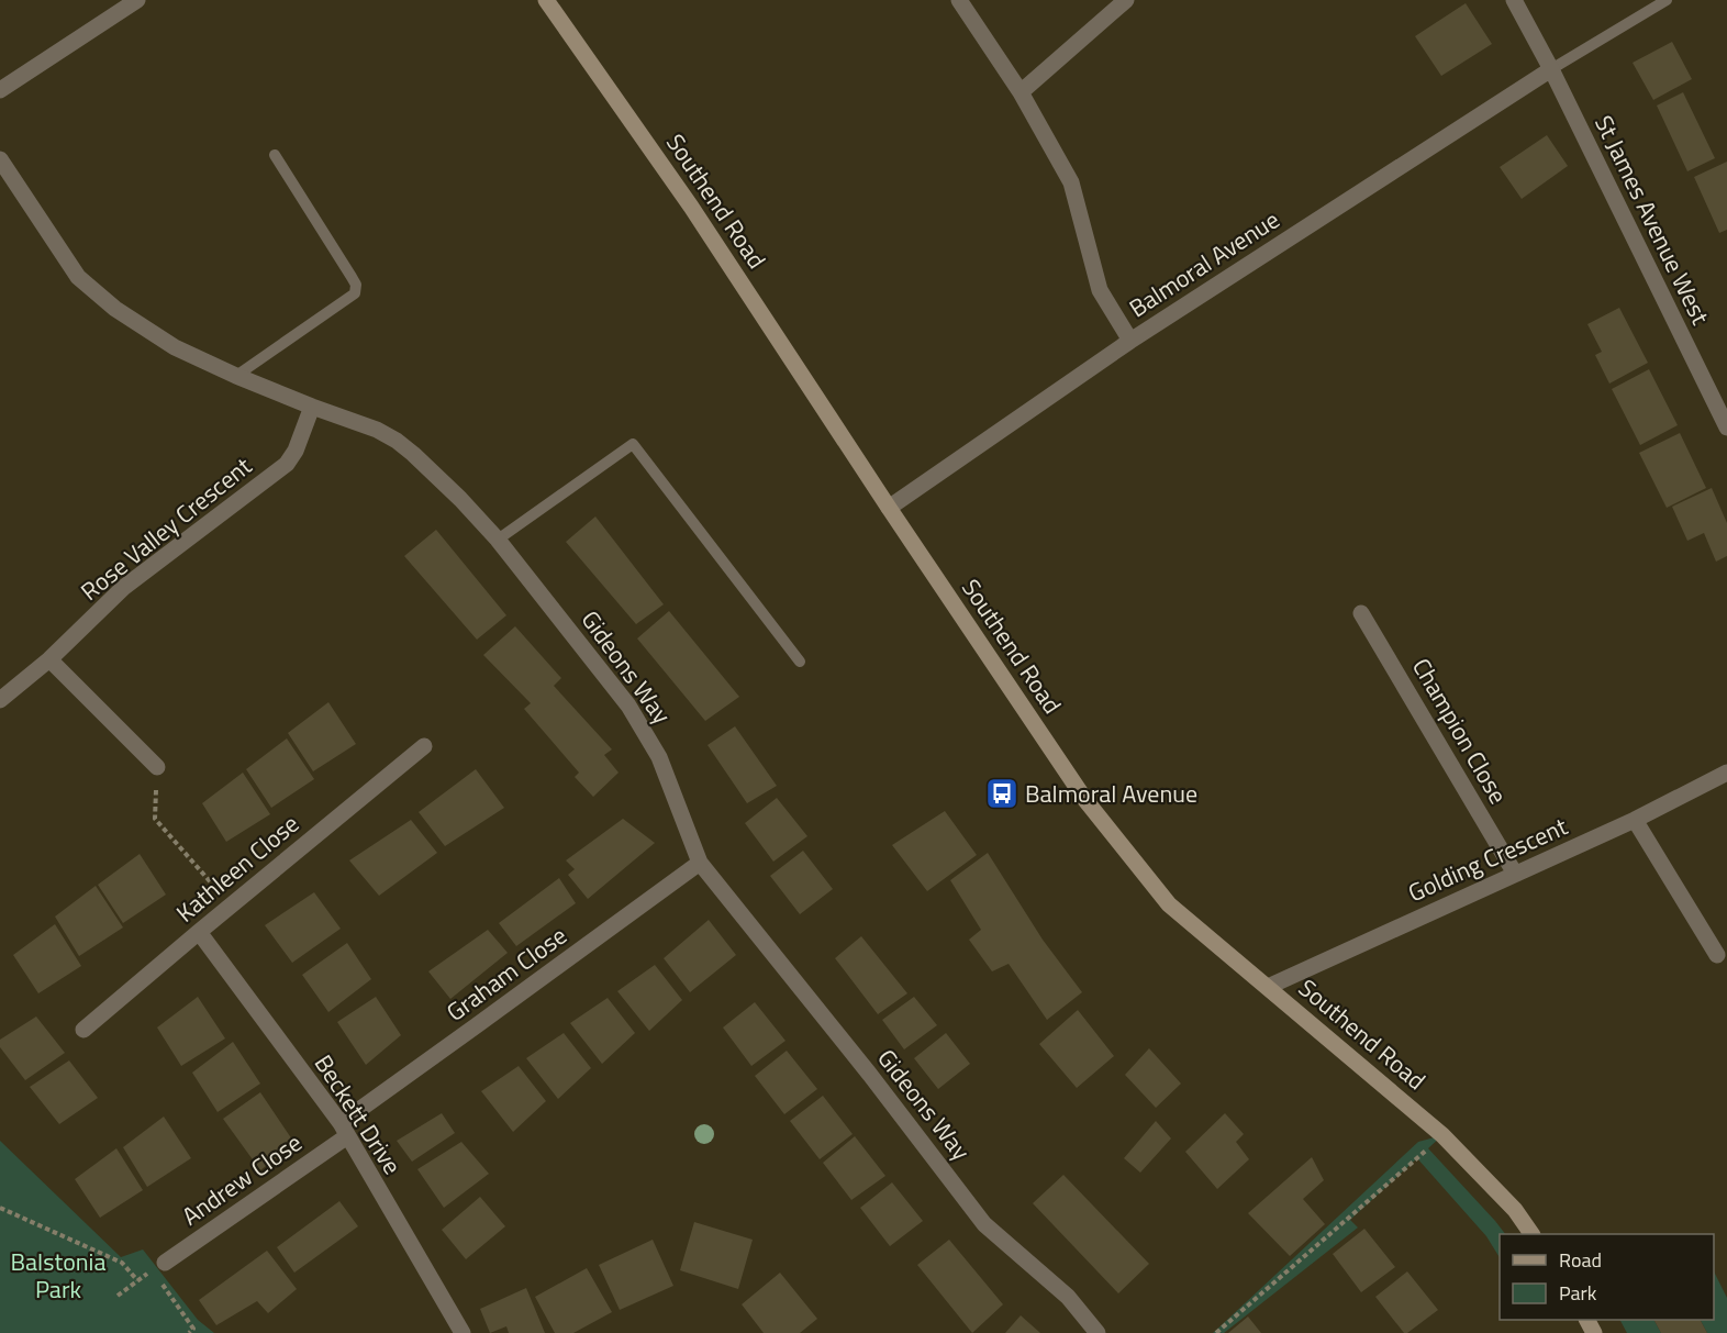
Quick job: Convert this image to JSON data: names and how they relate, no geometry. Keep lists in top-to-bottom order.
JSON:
{
  "streets": {
    "street": [
      "Southend Road",
      "St James Avenue West",
      "Balmoral Avenue",
      "Rose Valley Crescent",
      "Gideons Way",
      "Champion Close",
      "Golding Crescent",
      "Kathleen Close",
      "Graham Close",
      "Beckett Drive",
      "Andrew Close"
    ]
  },
  "crossings": [
    ["Southend Road", "Balmoral Avenue"],
    ["Southend Road", "Golding Crescent"],
    ["St James Avenue West", "Balmoral Avenue"],
    ["Rose Valley Crescent", "Gideons Way"],
    ["Gideons Way", "Graham Close"],
    ["Champion Close", "Golding Crescent"],
    ["Kathleen Close", "Beckett Drive"],
    ["Graham Close", "Beckett Drive"],
    ["Graham Close", "Andrew Close"],
    ["Beckett Drive", "Andrew Close"]
  ],
  "parks": ["Balstonia Park"],
  "places": {
    "bus stop": ["Balmoral Avenue"]
  },
  "legend": ["Road", "Park"]
}
